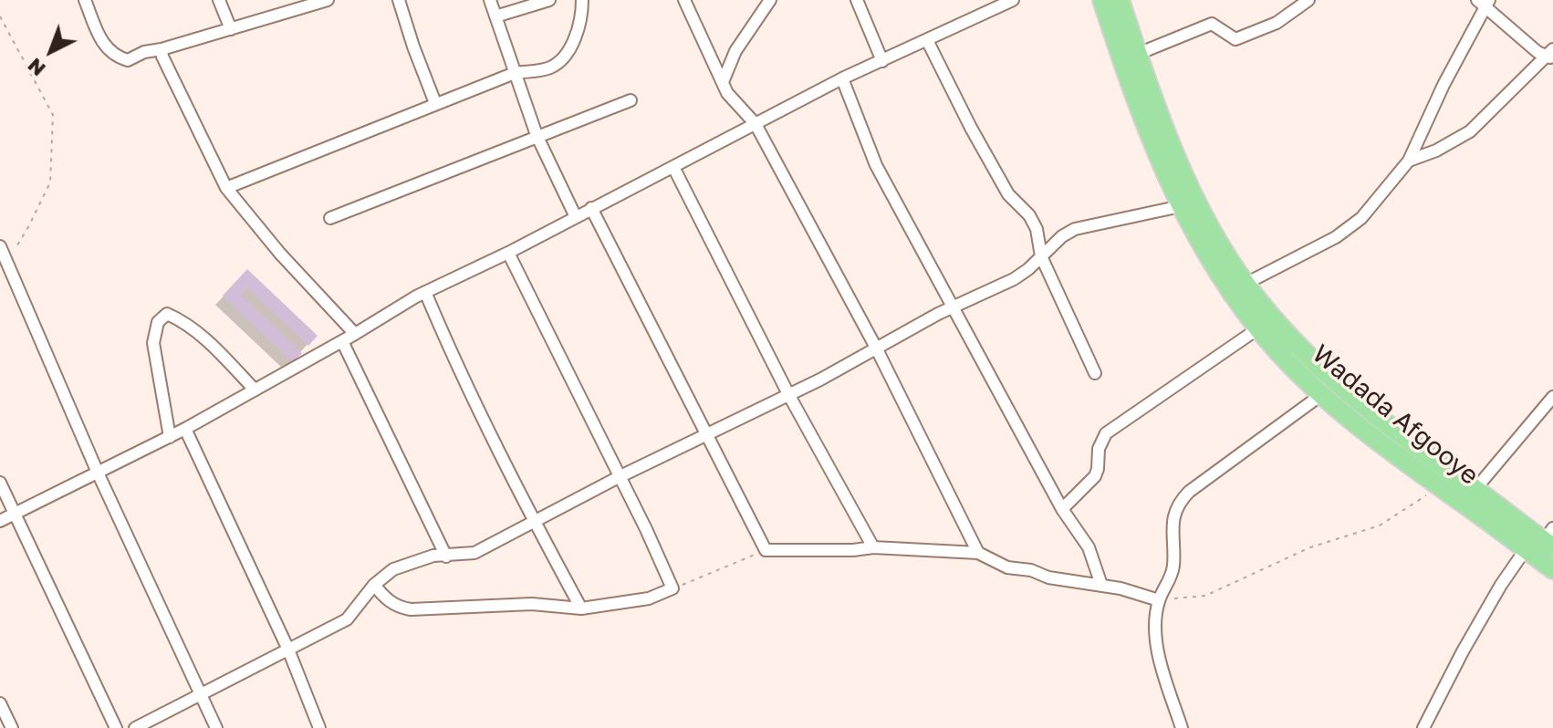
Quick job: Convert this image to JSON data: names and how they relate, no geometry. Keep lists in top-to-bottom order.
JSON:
{
  "streets": {
    "highway": ["Wadada Afgooye"]
  },
  "north": "bottom left"
}
